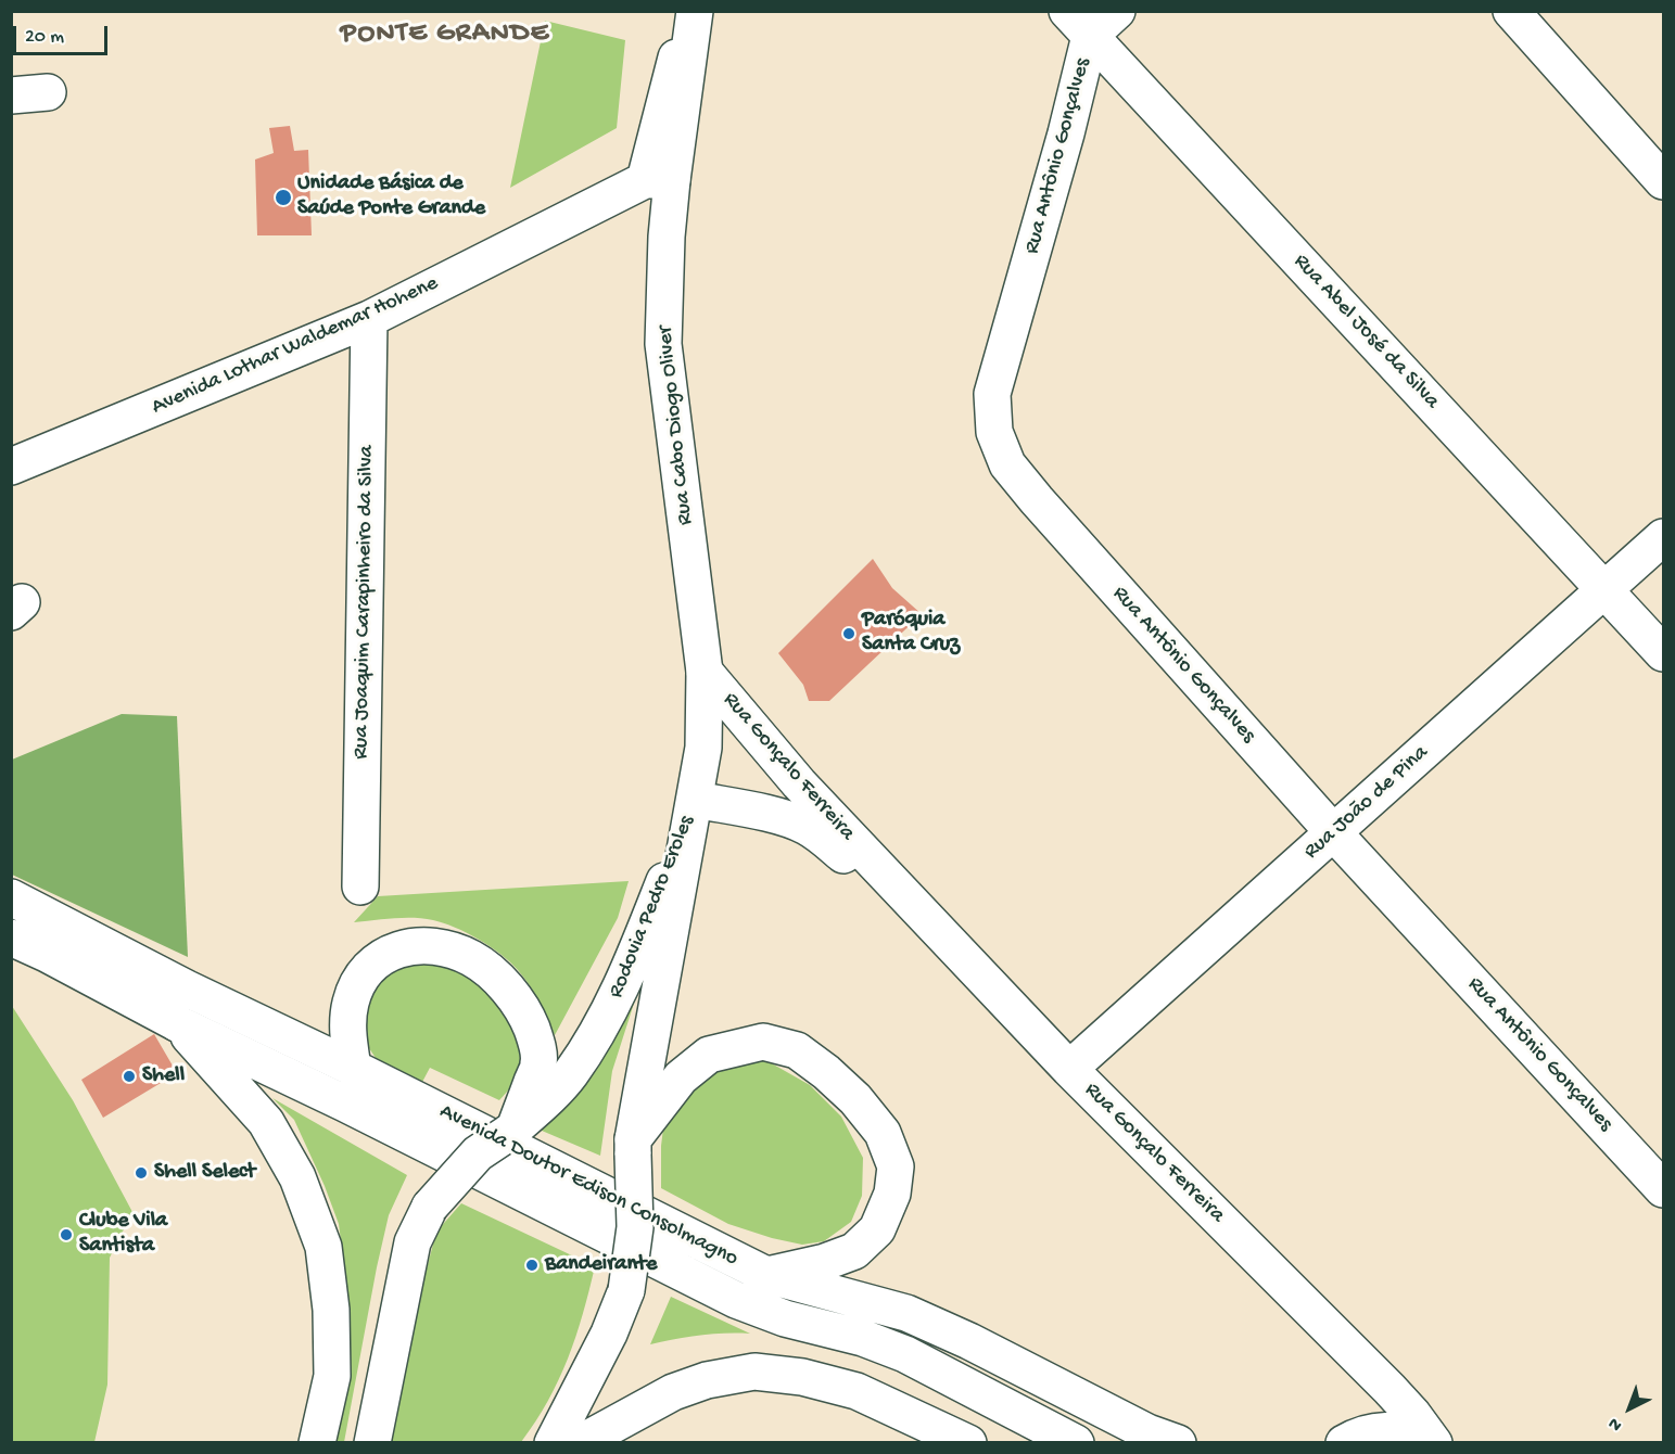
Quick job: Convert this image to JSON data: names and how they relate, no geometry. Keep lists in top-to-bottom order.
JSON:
{
  "streets": {
    "main road": [
      "Rua Antônio Gonçalves",
      "Rua Abel José da Silva",
      "Avenida Lothar Waldemar Hohene",
      "Rua Cabo Diogo Oliver",
      "Rua Joaquim Carapinheiro da Silva",
      "Rua Gonçalo Ferreira",
      "Rua João de Pina",
      "Rodovia Pedro Eroles",
      "Avenida Doutor Edison Consolmagno"
    ]
  },
  "crossings": [
    ["Rua Antônio Gonçalves", "Rua Abel José da Silva"],
    ["Rua Antônio Gonçalves", "Rua João de Pina"],
    ["Rua Abel José da Silva", "Rua João de Pina"],
    ["Avenida Lothar Waldemar Hohene", "Rua Cabo Diogo Oliver"],
    ["Avenida Lothar Waldemar Hohene", "Rua Joaquim Carapinheiro da Silva"],
    ["Rua Cabo Diogo Oliver", "Rua Gonçalo Ferreira"],
    ["Rua Cabo Diogo Oliver", "Rodovia Pedro Eroles"],
    ["Rua Gonçalo Ferreira", "Rua João de Pina"],
    ["Rua Gonçalo Ferreira", "Rodovia Pedro Eroles"]
  ],
  "districts": ["PONTE GRANDE"],
  "places": [
    "Unidade Básica de Saúde Ponte Grande",
    "Paróquia Santa Cruz",
    "Shell",
    "Shell Select",
    "Clube Vila Santista",
    "Bandeirante"
  ],
  "scale_bar": "20 m",
  "north": "bottom left"
}
